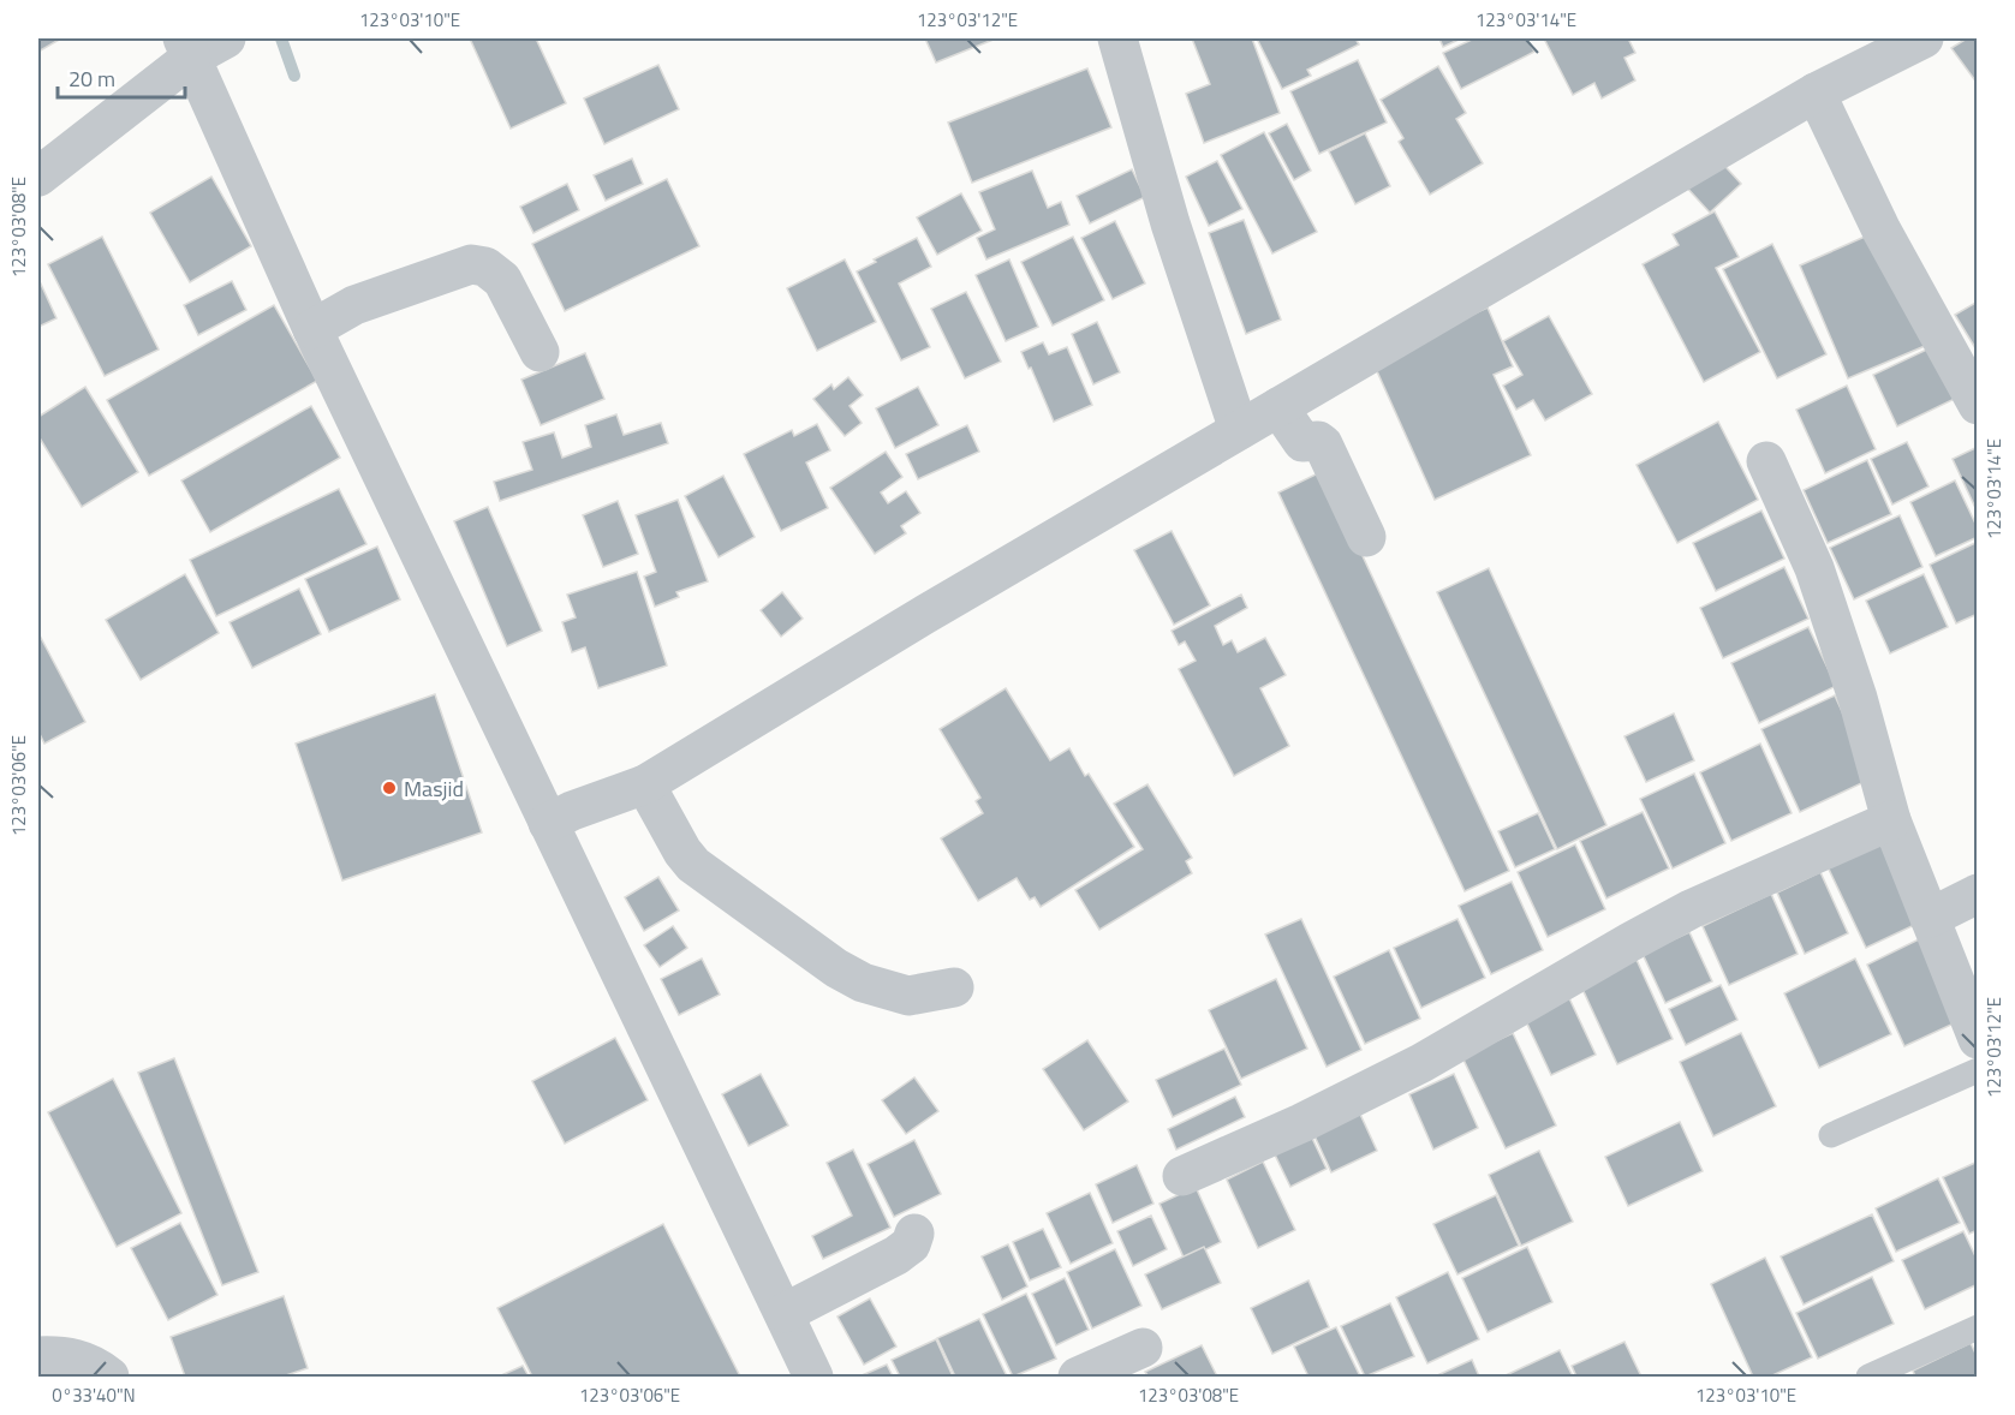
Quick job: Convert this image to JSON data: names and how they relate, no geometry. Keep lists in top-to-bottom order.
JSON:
{
  "places": ["Masjid"],
  "scale_bar": "20 m",
  "coordinates": [
    "123°03'10\"E",
    "123°03'12\"E",
    "123°03'14\"E",
    "123°03'08\"E",
    "123°03'06\"E",
    "0°33'40\"N"
  ]
}
